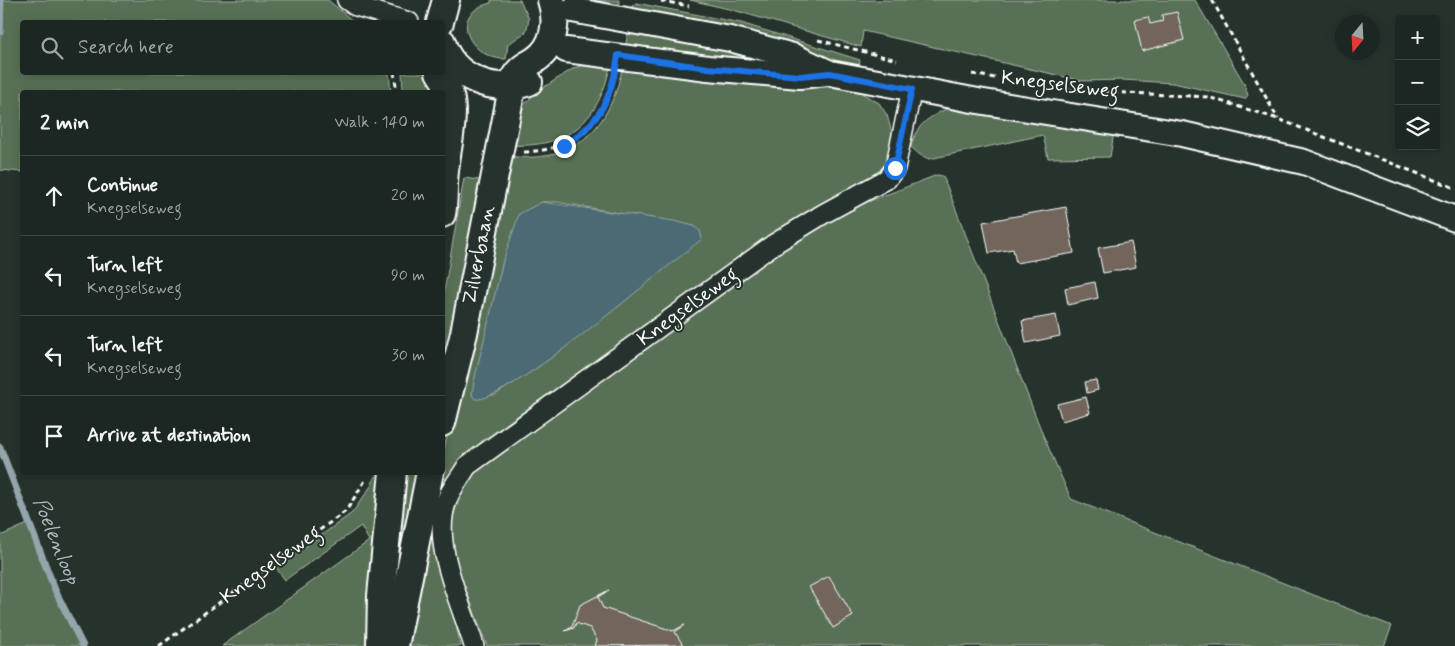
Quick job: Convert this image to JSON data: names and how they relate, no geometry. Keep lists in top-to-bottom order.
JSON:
{
  "streets": {
    "main road": ["Zilverbaan"],
    "street": ["Knegselseweg"]
  },
  "crossings": [
    ["Knegselseweg", "Zilverbaan"]
  ],
  "water": ["Poelenloop"],
  "north": "bottom",
  "page": {
    "map_buttons": ["+", "−"],
    "search": "Search here",
    "heading": ["2 min", "Walk · 140 m"],
    "list": [
      ["Continue", "Knegselseweg", "20 m"],
      ["Turn left", "Knegselseweg", "90 m"],
      ["Turn left", "Knegselseweg", "30 m"],
      "Arrive at destination"
    ]
  }
}
